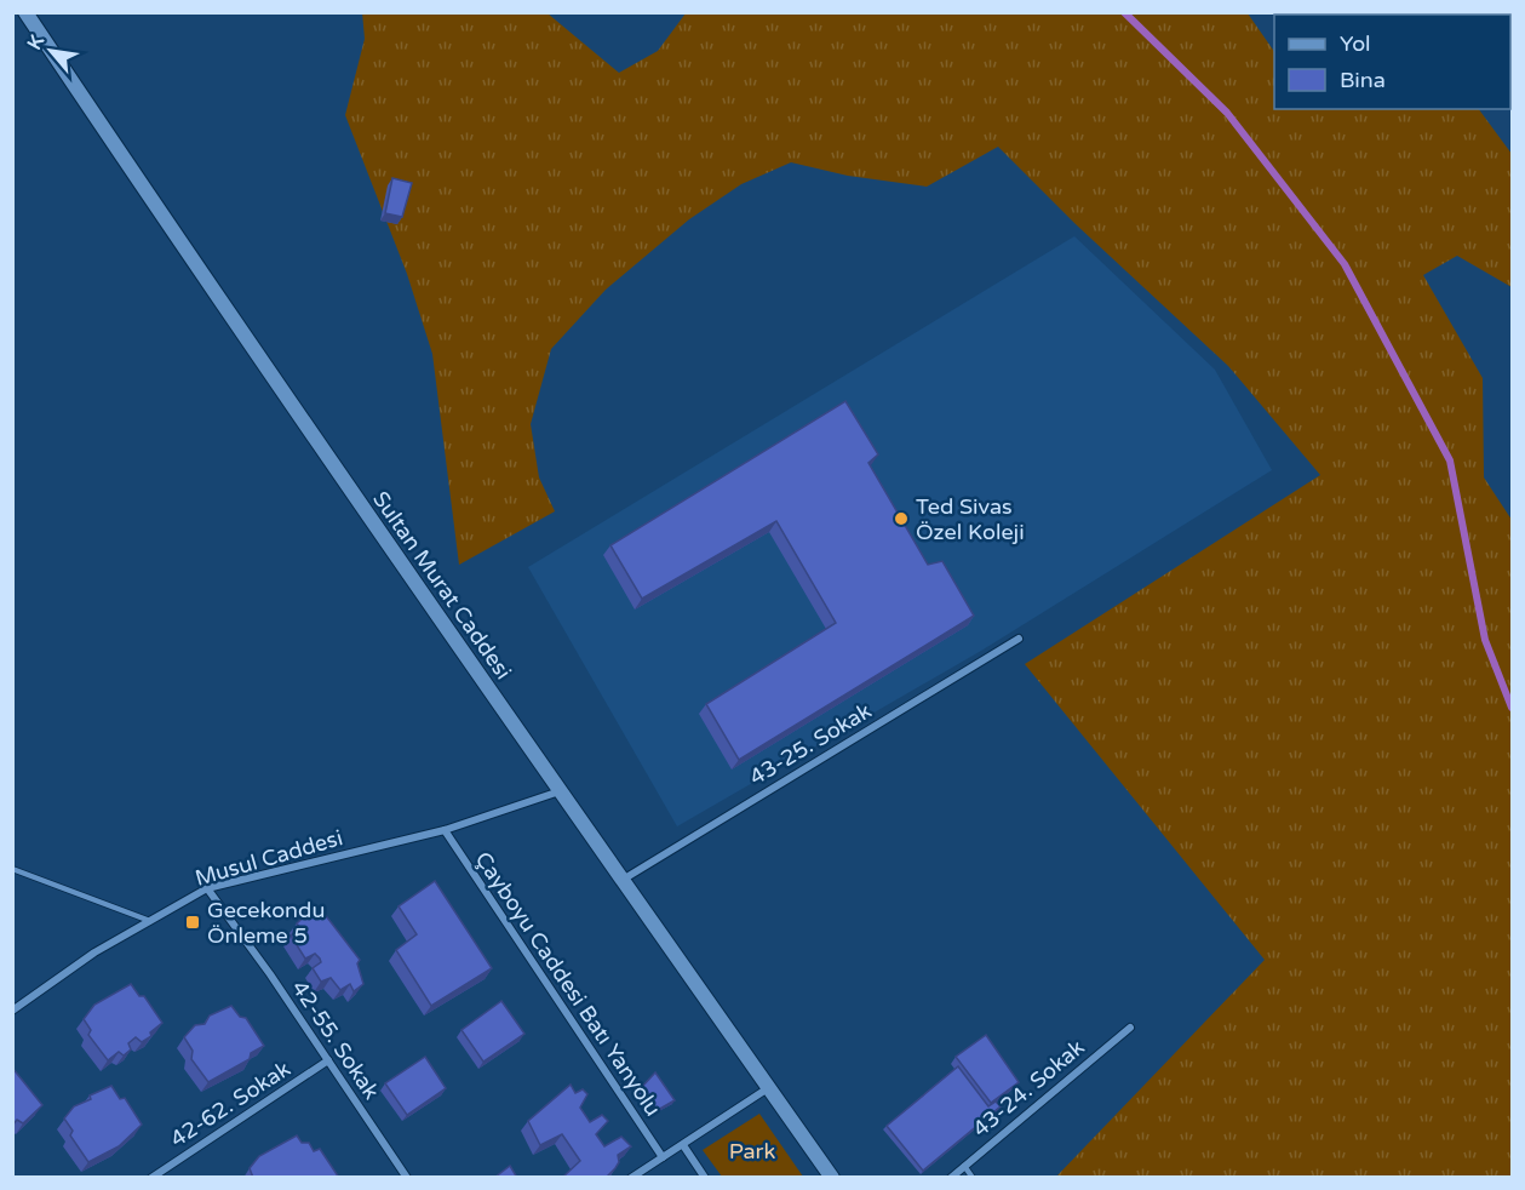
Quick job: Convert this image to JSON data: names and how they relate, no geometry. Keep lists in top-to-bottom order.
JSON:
{
  "streets": {
    "street": [
      "Sultan Murat Caddesi",
      "43-25. Sokak",
      "Musul Caddesi",
      "Çayboyu Caddesi Batı Yanyolu",
      "42-55. Sokak",
      "43-24. Sokak",
      "42-62. Sokak"
    ]
  },
  "crossings": [
    ["Sultan Murat Caddesi", "43-25. Sokak"],
    ["Sultan Murat Caddesi", "Musul Caddesi"],
    ["Musul Caddesi", "Çayboyu Caddesi Batı Yanyolu"],
    ["Musul Caddesi", "42-55. Sokak"],
    ["42-55. Sokak", "42-62. Sokak"]
  ],
  "parks": ["Park"],
  "places": {
    "other": ["Ted Sivas Özel Koleji"],
    "transit": ["Gecekondu Önleme 5"]
  },
  "legend": ["Yol", "Bina"],
  "north": "top left"
}
